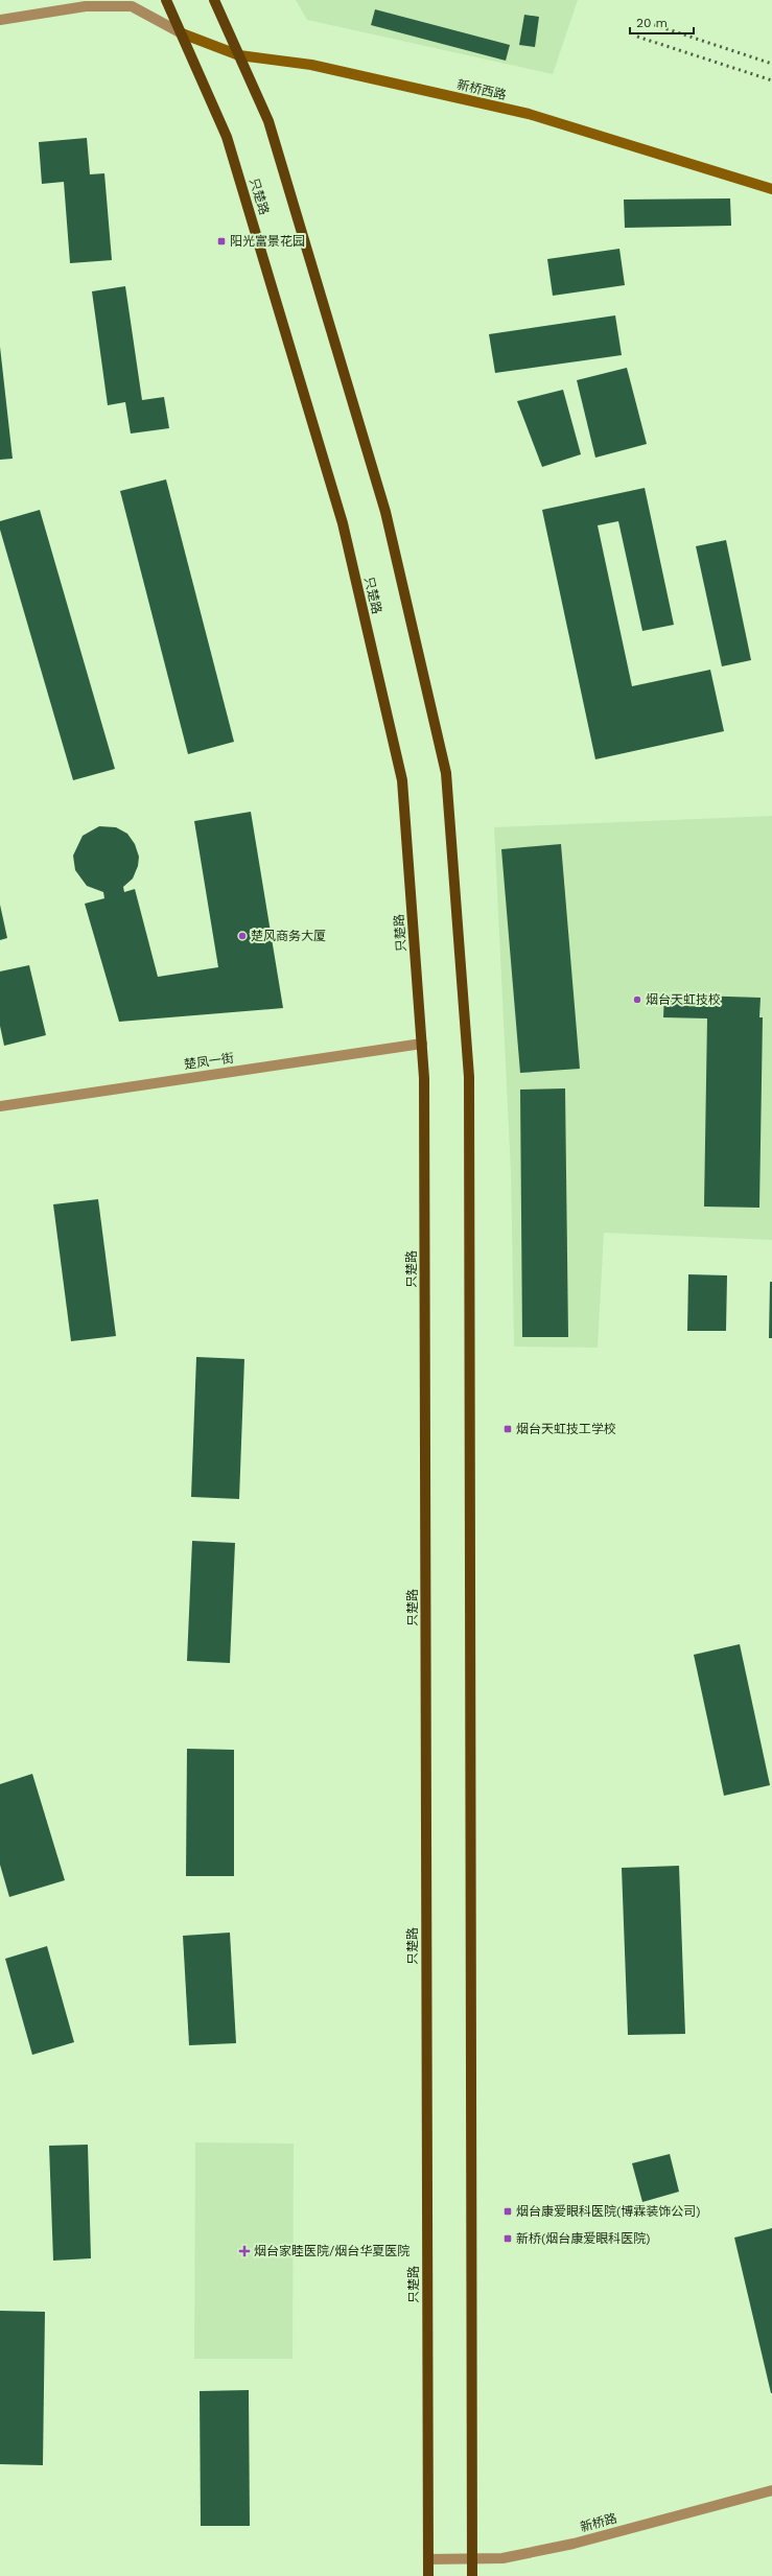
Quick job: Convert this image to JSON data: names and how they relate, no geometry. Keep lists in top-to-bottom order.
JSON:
{
  "streets": {
    "main road": ["只楚路"],
    "street": ["新桥西路", "楚凤一街", "新桥路"]
  },
  "crossings": [
    ["新桥西路", "只楚路"],
    ["只楚路", "楚凤一街"],
    ["只楚路", "新桥路"]
  ],
  "places": {
    "transit": [
      "阳光富景花园",
      "烟台天虹技工学校",
      "烟台康爱眼科医院(博霖装饰公司)",
      "新桥(烟台康爱眼科医院)"
    ],
    "other": ["楚风商务大厦", "烟台天虹技校"],
    "health": ["烟台家睦医院/烟台华夏医院"]
  },
  "scale_bar": "20 m"
}
